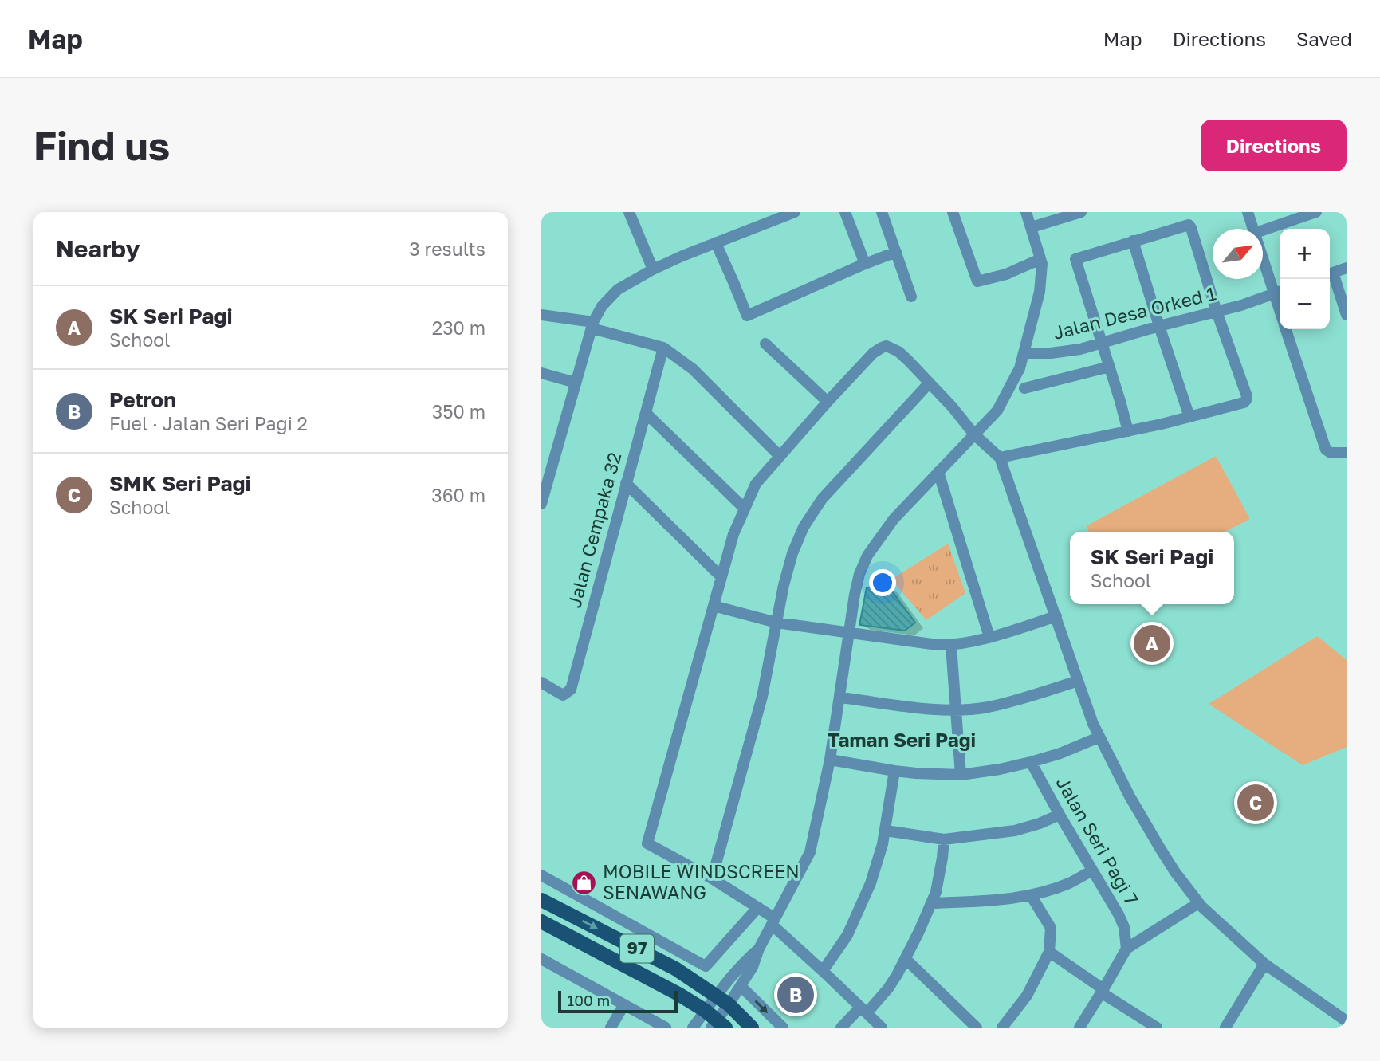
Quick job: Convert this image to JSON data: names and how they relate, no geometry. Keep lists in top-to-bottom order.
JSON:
{
  "streets": {
    "main road": ["97"],
    "street": ["Jalan Desa Orked 1", "Jalan Cempaka 32", "Jalan Seri Pagi 7"]
  },
  "districts": ["Taman Seri Pagi"],
  "places": {
    "shop": ["MOBILE WINDSCREEN SENAWANG"]
  },
  "scale_bar": "100 m",
  "north": "top right",
  "page": {
    "header": "Map",
    "nav": ["Map", "Directions", "Saved"],
    "buttons": "Directions",
    "title": "Find us",
    "heading": ["Nearby", "3 results"],
    "map_buttons": ["+", "−"],
    "list": [
      {
        "mark": "A",
        "name": "SK Seri Pagi",
        "note": "School",
        "value": "230 m"
      },
      {
        "mark": "B",
        "name": "Petron",
        "note": "Fuel · Jalan Seri Pagi 2",
        "value": "350 m"
      },
      {
        "mark": "C",
        "name": "SMK Seri Pagi",
        "note": "School",
        "value": "360 m"
      }
    ],
    "popup": ["SK Seri Pagi", "School"],
    "pins": ["A", "C", "B"],
    "scale": "100 m"
  }
}
